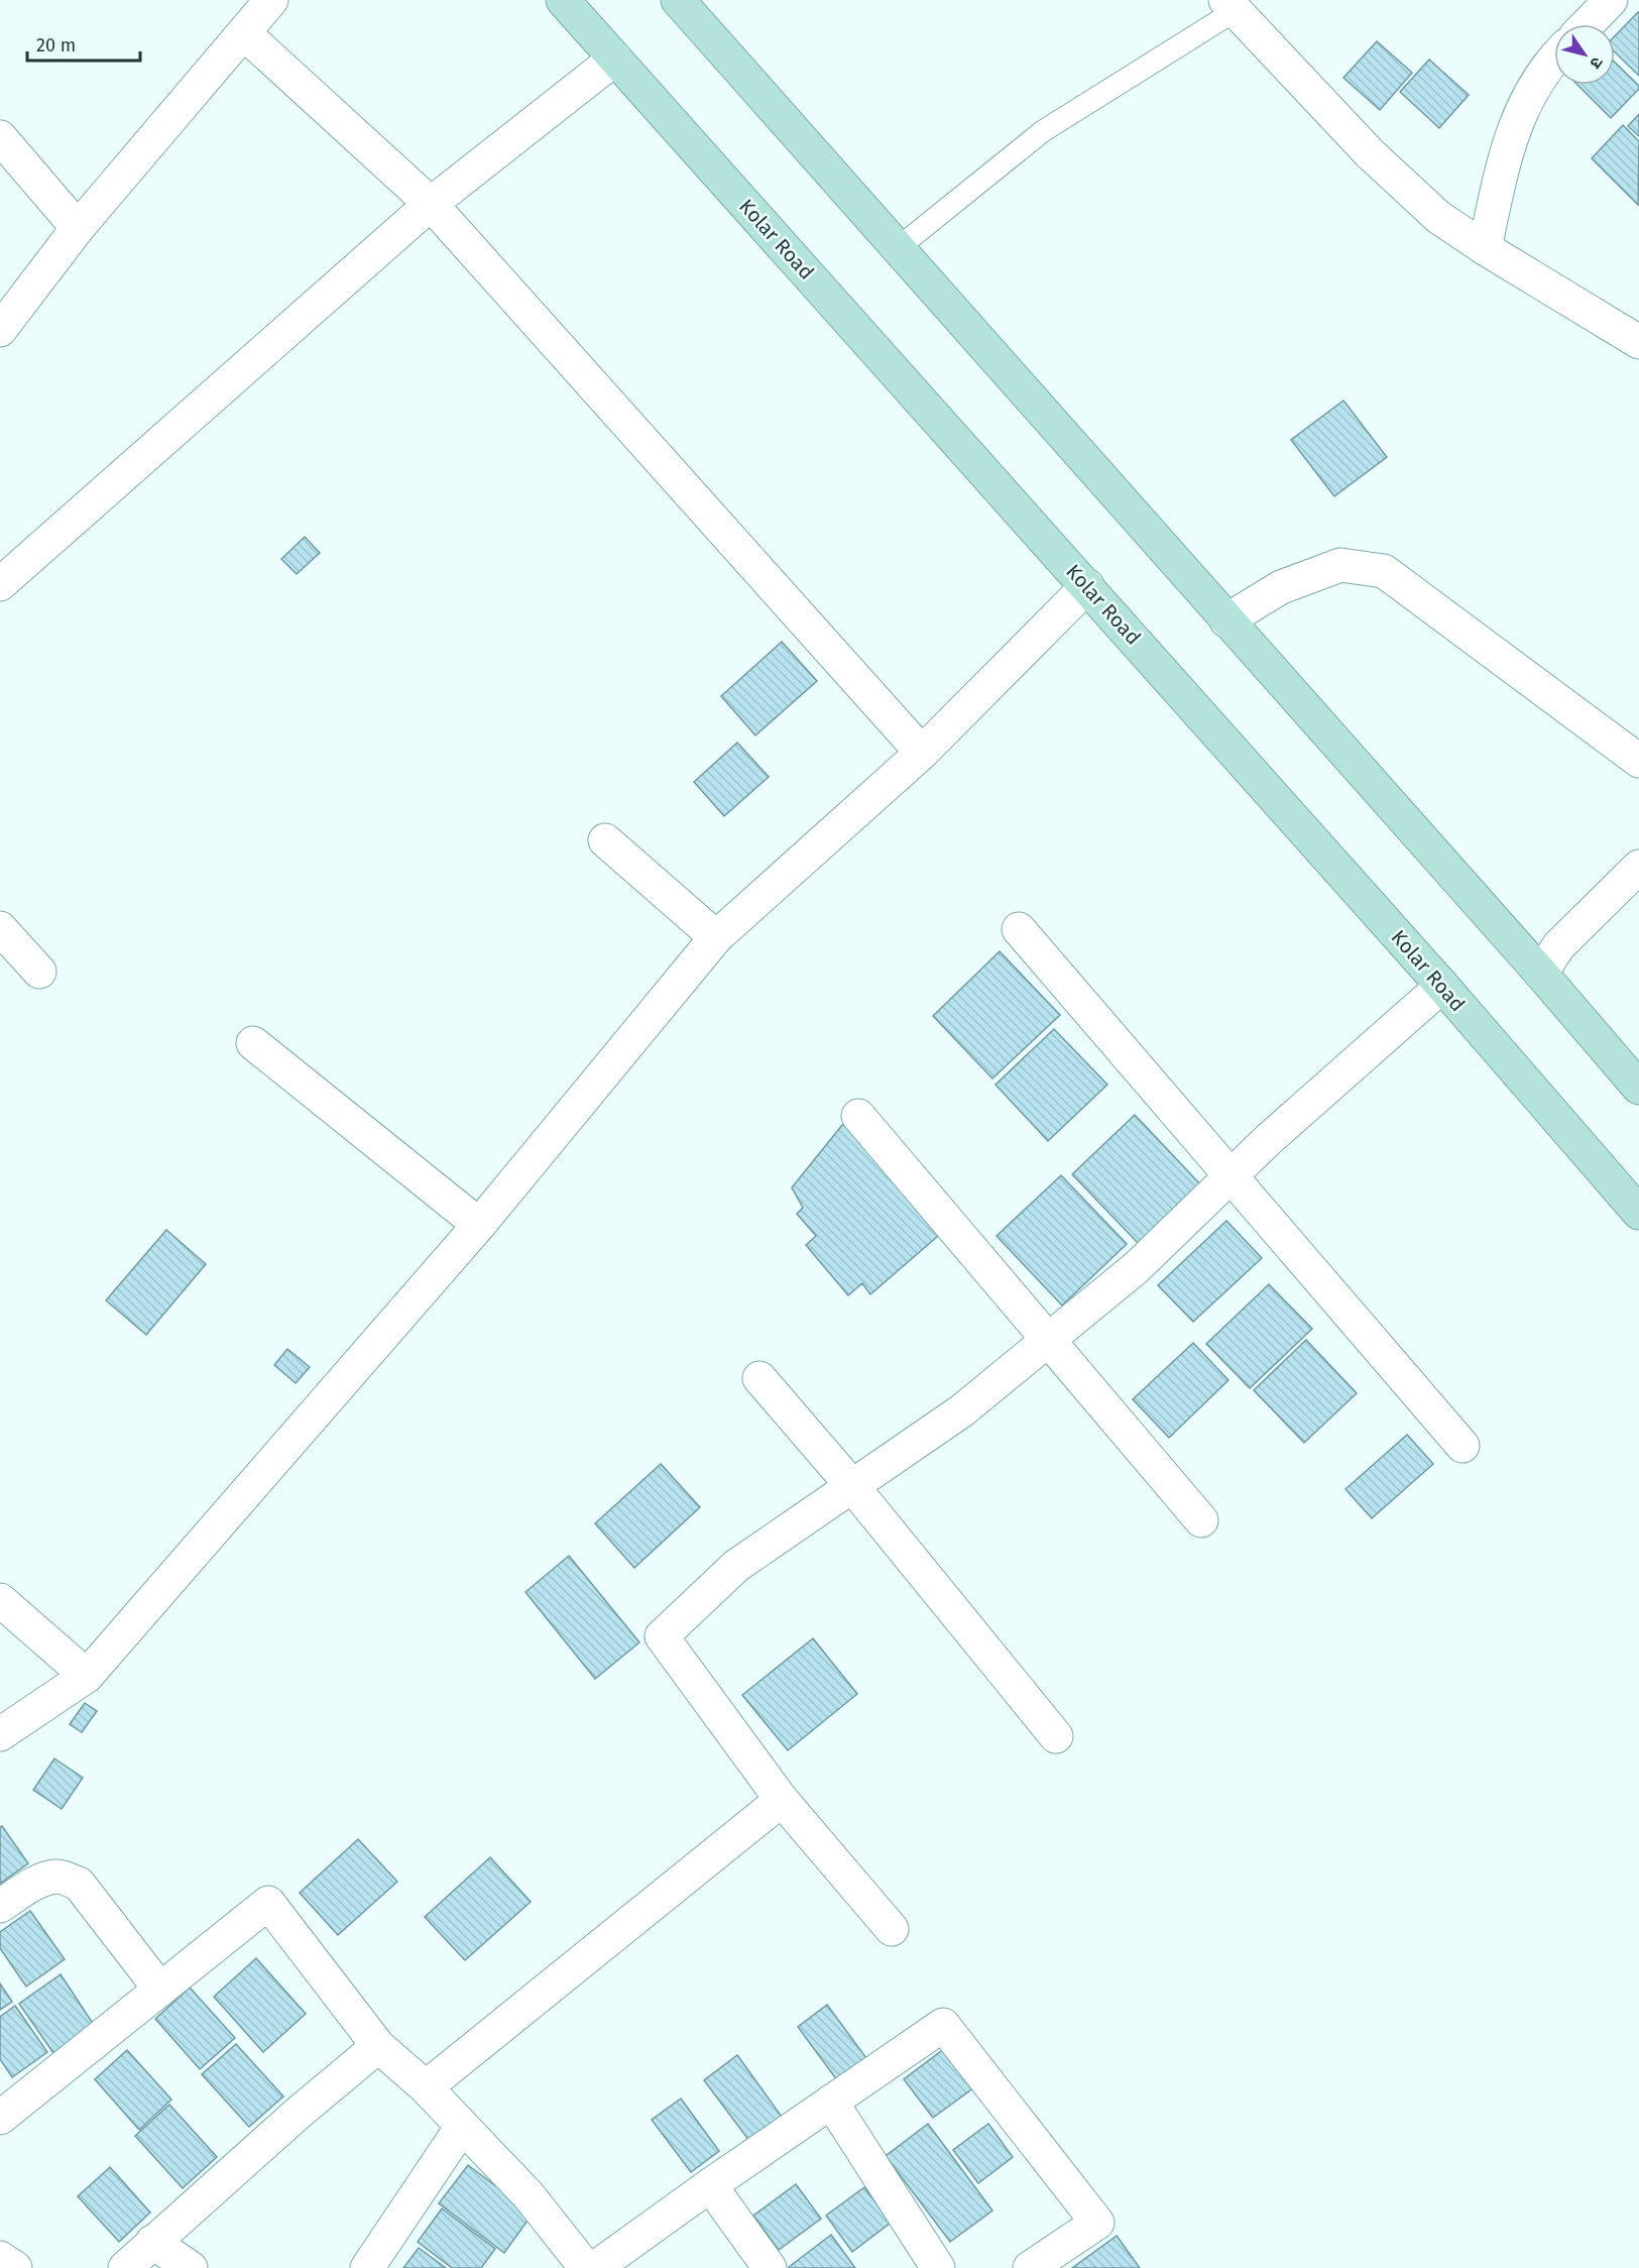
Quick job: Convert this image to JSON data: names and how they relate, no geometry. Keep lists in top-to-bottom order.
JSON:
{
  "streets": {
    "main road": ["Kolar Road"]
  },
  "scale_bar": "20 m",
  "north": "bottom right"
}
